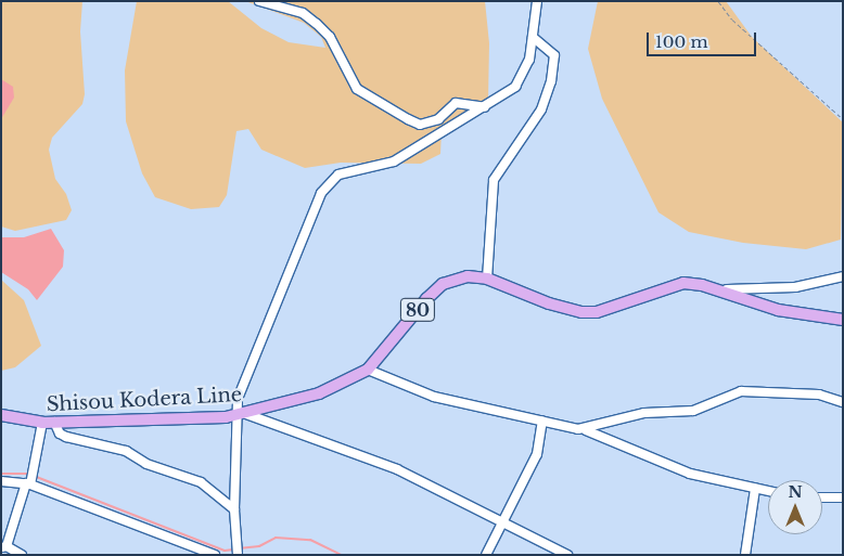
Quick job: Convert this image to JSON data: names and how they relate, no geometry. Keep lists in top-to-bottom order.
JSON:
{
  "streets": {
    "main road": ["80", "Shisou Kodera Line"]
  },
  "scale_bar": "100 m",
  "north": "top"
}
